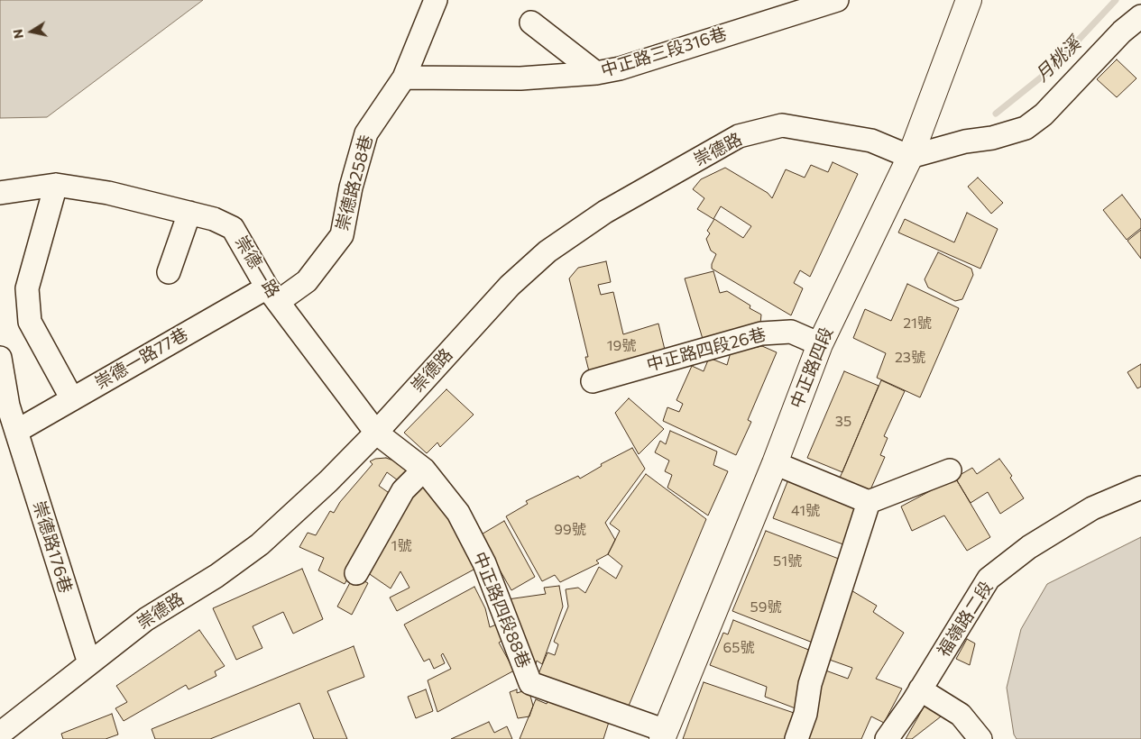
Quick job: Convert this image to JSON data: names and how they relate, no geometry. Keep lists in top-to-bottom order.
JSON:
{
  "streets": {
    "main road": ["中正路四段"],
    "street": [
      "中正路三段316巷",
      "崇德路",
      "崇德路258巷",
      "崇德一路",
      "中正路四段26巷",
      "崇德一路77巷",
      "崇德路176巷",
      "中正路四段88巷",
      "福嶺路二段"
    ]
  },
  "crossings": [
    ["中正路三段316巷", "崇德路258巷"],
    ["崇德路", "崇德一路"],
    ["崇德路", "中正路四段"],
    ["崇德路", "崇德路176巷"],
    ["崇德路", "中正路四段88巷"],
    ["崇德路258巷", "崇德一路"],
    ["崇德路258巷", "崇德一路77巷"],
    ["崇德一路", "崇德一路77巷"],
    ["崇德一路", "中正路四段88巷"],
    ["中正路四段26巷", "中正路四段"],
    ["崇德一路77巷", "崇德路176巷"],
    ["中正路四段", "中正路四段88巷"]
  ],
  "water": ["月桃溪"],
  "house_numbers": [
    "21號",
    "19號",
    "23號",
    "35",
    "41號",
    "99號",
    "1號",
    "51號",
    "59號",
    "65號"
  ],
  "north": "left"
}
